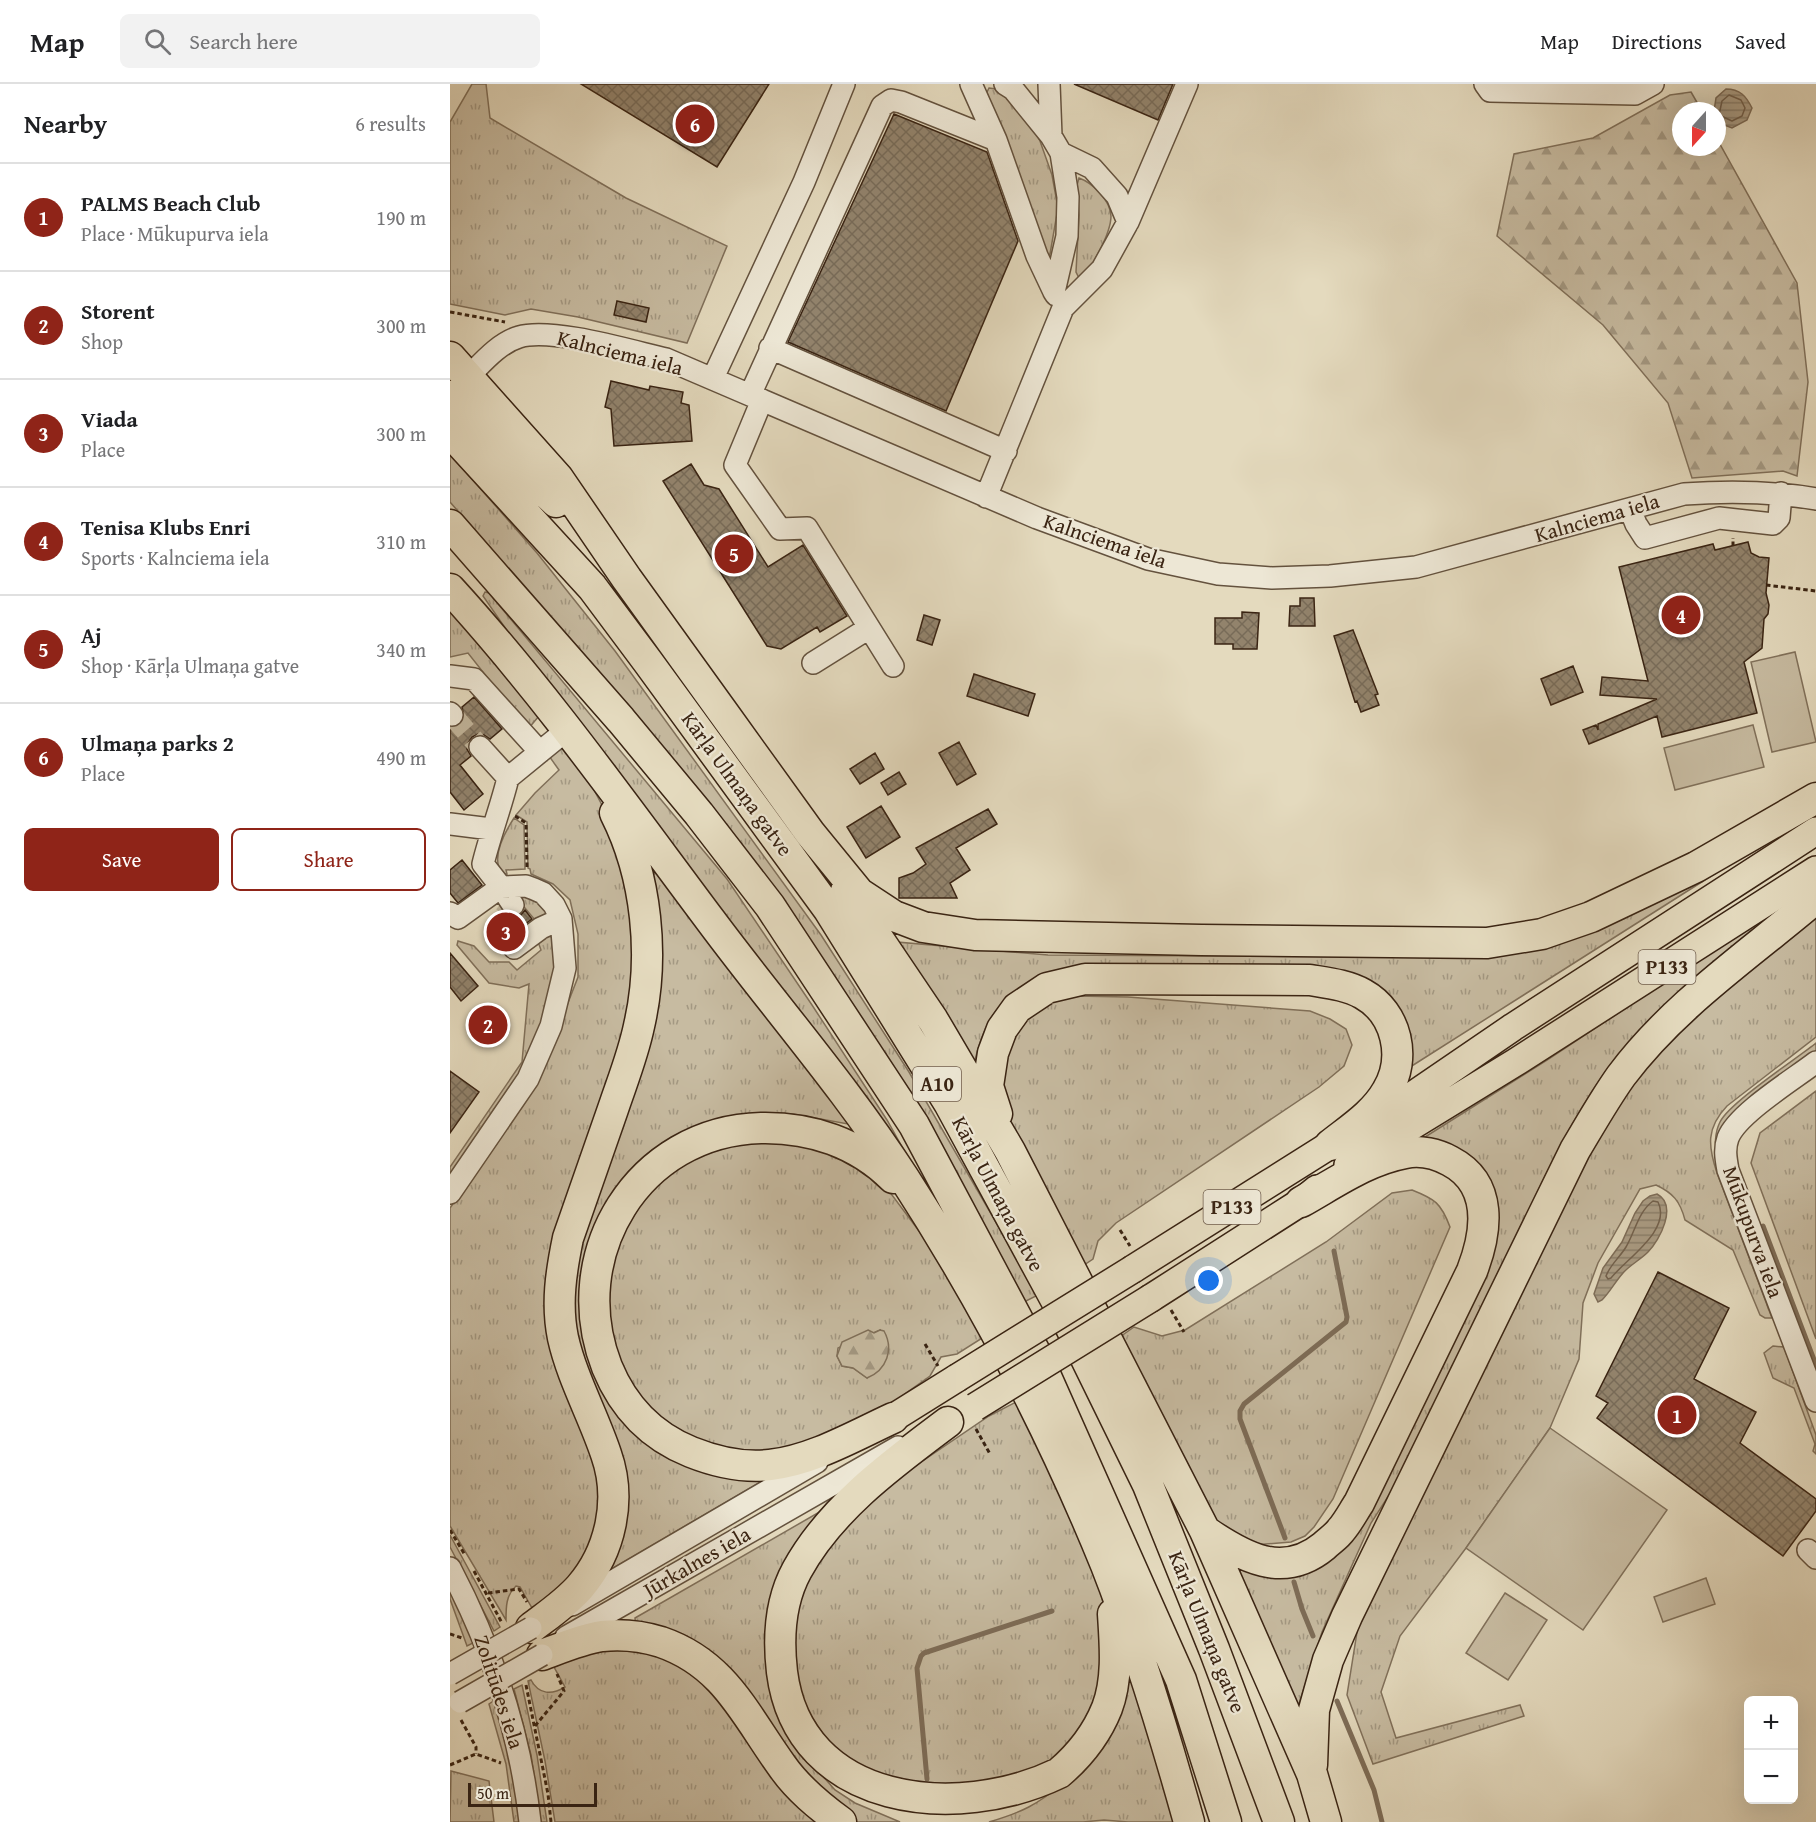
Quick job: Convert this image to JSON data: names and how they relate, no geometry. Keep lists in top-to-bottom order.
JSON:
{
  "streets": {
    "highway": ["Kārļa Ulmaņa gatve", "A10"],
    "main road": ["P133"],
    "street": [
      "Kalnciema iela",
      "Mūkupurva iela",
      "Jūrkalnes iela",
      "Zolitūdes iela"
    ]
  },
  "crossings": [
    ["P133", "Jūrkalnes iela"]
  ],
  "scale_bar": "50 m",
  "north": "bottom",
  "page": {
    "header": "Map",
    "search": "Search here",
    "nav": ["Map", "Directions", "Saved"],
    "heading": ["Nearby", "6 results"],
    "pins": [
      "6",
      "5",
      "4",
      "3",
      "2",
      "1"
    ],
    "list": [
      {
        "mark": "1",
        "name": "PALMS Beach Club",
        "note": "Place · Mūkupurva iela",
        "value": "190 m"
      },
      {
        "mark": "2",
        "name": "Storent",
        "note": "Shop",
        "value": "300 m"
      },
      {
        "mark": "3",
        "name": "Viada",
        "note": "Place",
        "value": "300 m"
      },
      {
        "mark": "4",
        "name": "Tenisa Klubs Enri",
        "note": "Sports · Kalnciema iela",
        "value": "310 m"
      },
      {
        "mark": "5",
        "name": "Aj",
        "note": "Shop · Kārļa Ulmaņa gatve",
        "value": "340 m"
      },
      {
        "mark": "6",
        "name": "Ulmaņa parks 2",
        "note": "Place",
        "value": "490 m"
      }
    ],
    "buttons": ["Save", "Share"],
    "map_buttons": ["+", "−"],
    "scale": "50 m"
  }
}
